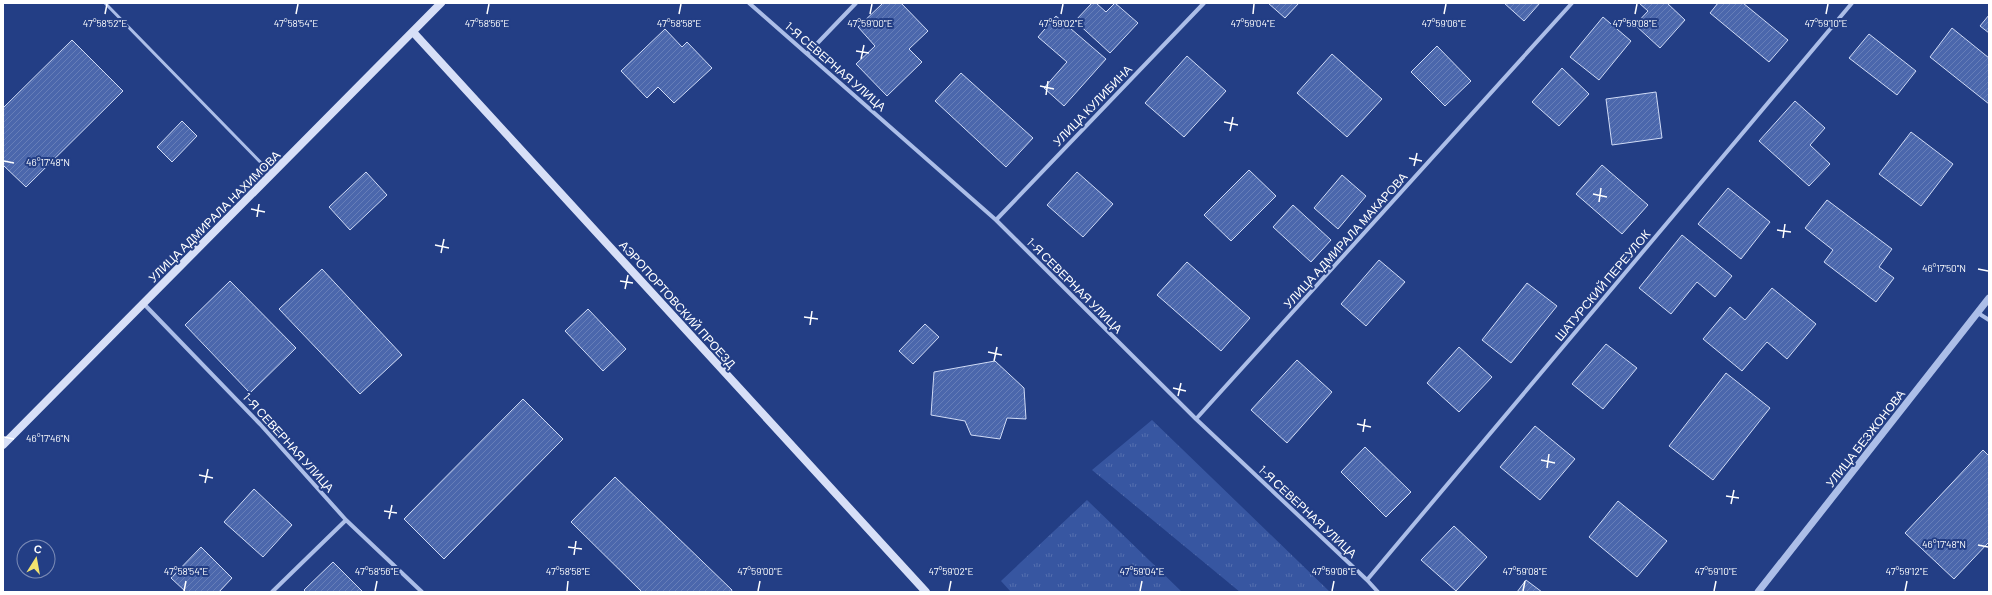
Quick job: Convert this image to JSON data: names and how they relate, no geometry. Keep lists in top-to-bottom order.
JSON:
{
  "streets": {
    "main road": ["УЛИЦА АДМИРАЛА НАХИМОВА", "АЭРОПОРТОВСКИЙ ПРОЕЗД"],
    "street": [
      "1-Я СЕВЕРНАЯ УЛИЦА",
      "УЛИЦА КУЛИБИНА",
      "УЛИЦА АДМИРАЛА МАКАРОВА",
      "ШАТУРСКИЙ ПЕРЕУЛОК",
      "УЛИЦА БЕЗЖОНОВА"
    ]
  },
  "crossings": [
    ["1-Я СЕВЕРНАЯ УЛИЦА", "УЛИЦА КУЛИБИНА"],
    ["1-Я СЕВЕРНАЯ УЛИЦА", "УЛИЦА АДМИРАЛА НАХИМОВА"],
    ["1-Я СЕВЕРНАЯ УЛИЦА", "УЛИЦА АДМИРАЛА МАКАРОВА"],
    ["1-Я СЕВЕРНАЯ УЛИЦА", "ШАТУРСКИЙ ПЕРЕУЛОК"],
    ["УЛИЦА АДМИРАЛА НАХИМОВА", "АЭРОПОРТОВСКИЙ ПРОЕЗД"]
  ],
  "north": "top",
  "coordinates": [
    "47°58'52\"E",
    "47°58'54\"E",
    "47°58'56\"E",
    "47°58'58\"E",
    "47°59'00\"E",
    "47°59'02\"E",
    "47°59'04\"E",
    "47°59'06\"E",
    "47°59'08\"E",
    "47°59'10\"E",
    "46°17'48\"N",
    "46°17'50\"N",
    "46°17'46\"N",
    "47°59'12\"E"
  ]
}
